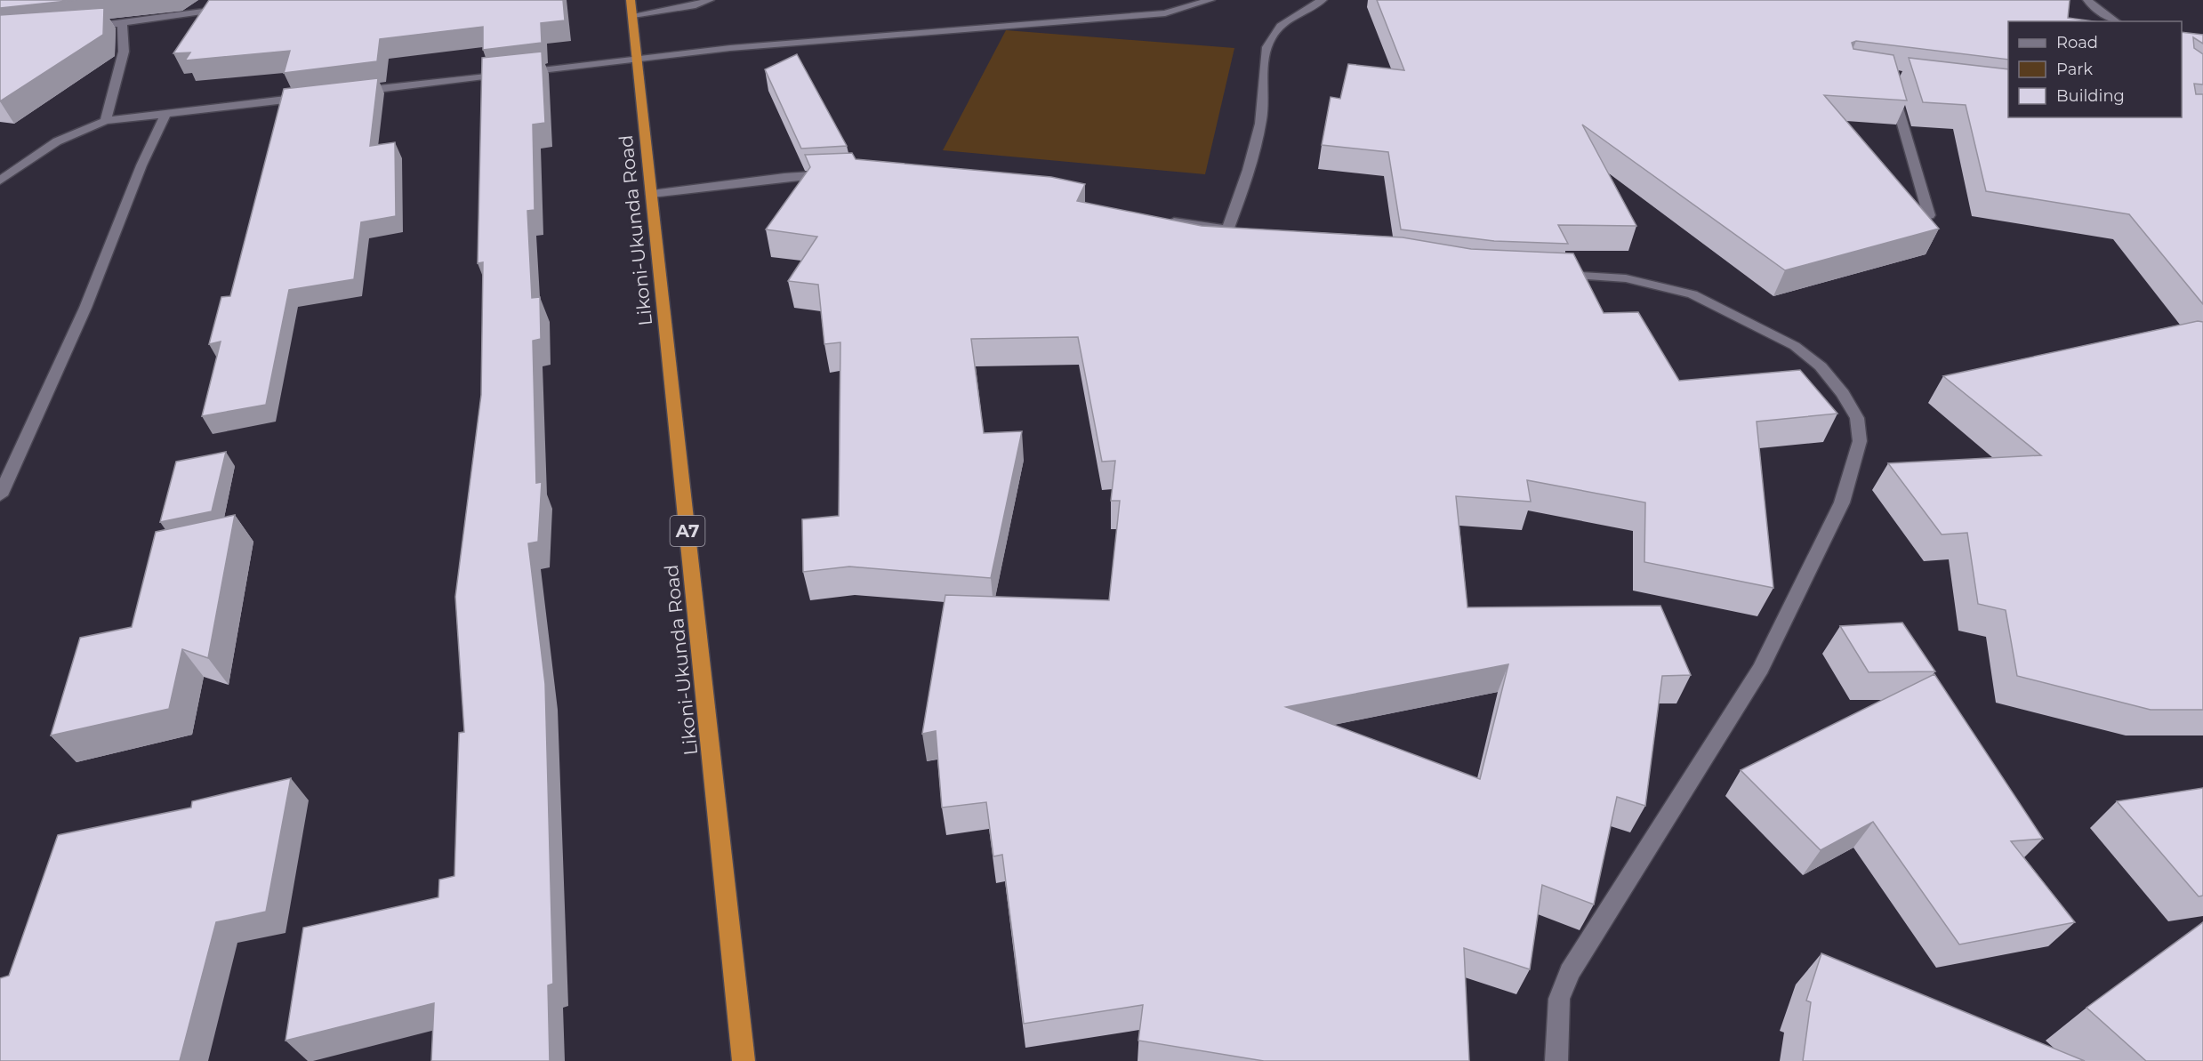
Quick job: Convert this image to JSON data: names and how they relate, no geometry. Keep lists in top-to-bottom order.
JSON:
{
  "streets": {
    "highway": ["Likoni-Ukunda Road", "A7"]
  },
  "legend": ["Road", "Park", "Building"]
}
